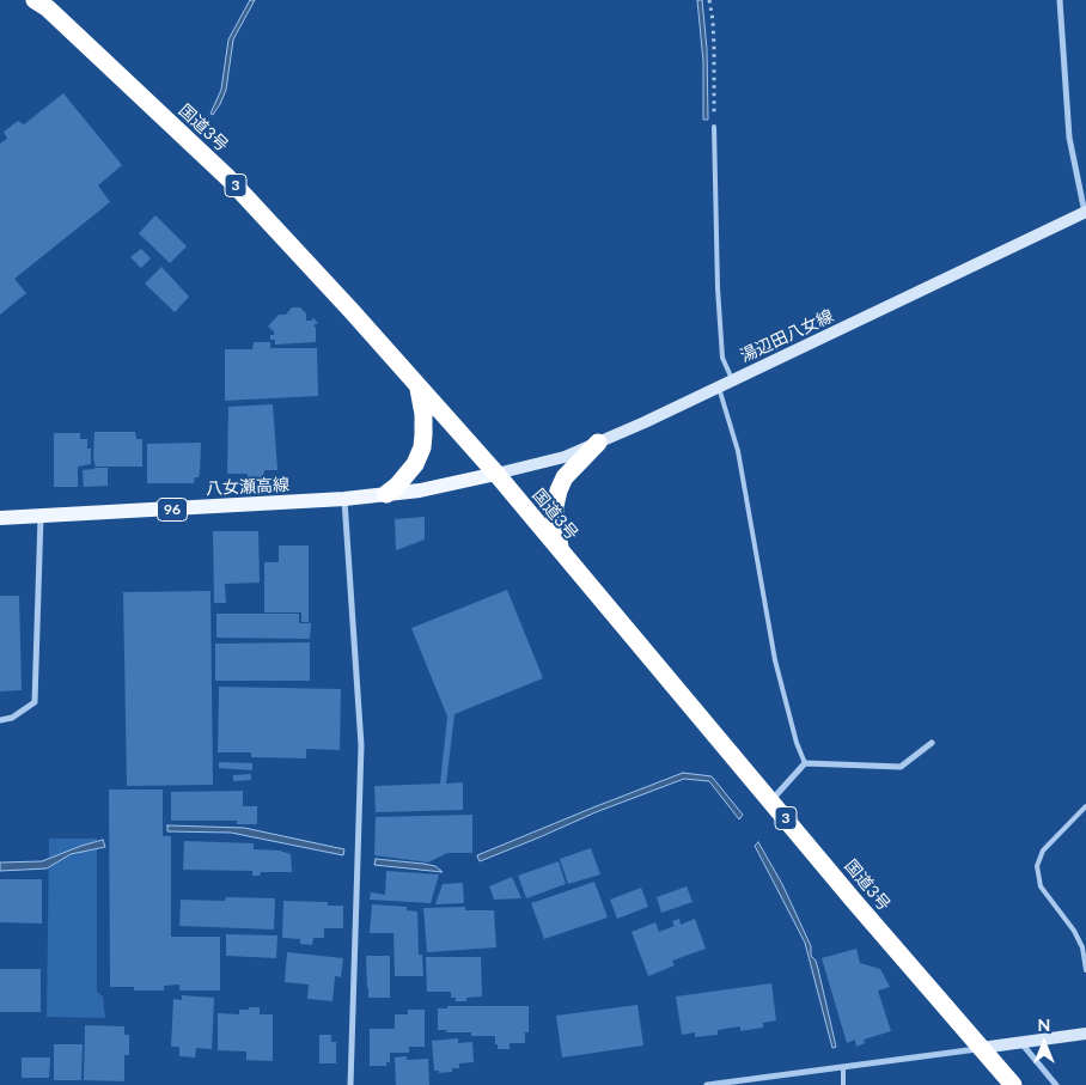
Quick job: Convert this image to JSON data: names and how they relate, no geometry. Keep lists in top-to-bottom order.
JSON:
{
  "streets": {
    "highway": ["国道3号", "3"],
    "main road": ["湯辺田八女線", "八女瀬高線", "96"]
  },
  "crossings": [
    ["国道3号", "湯辺田八女線"],
    ["国道3号", "八女瀬高線"],
    ["湯辺田八女線", "八女瀬高線"]
  ],
  "north": "top"
}
